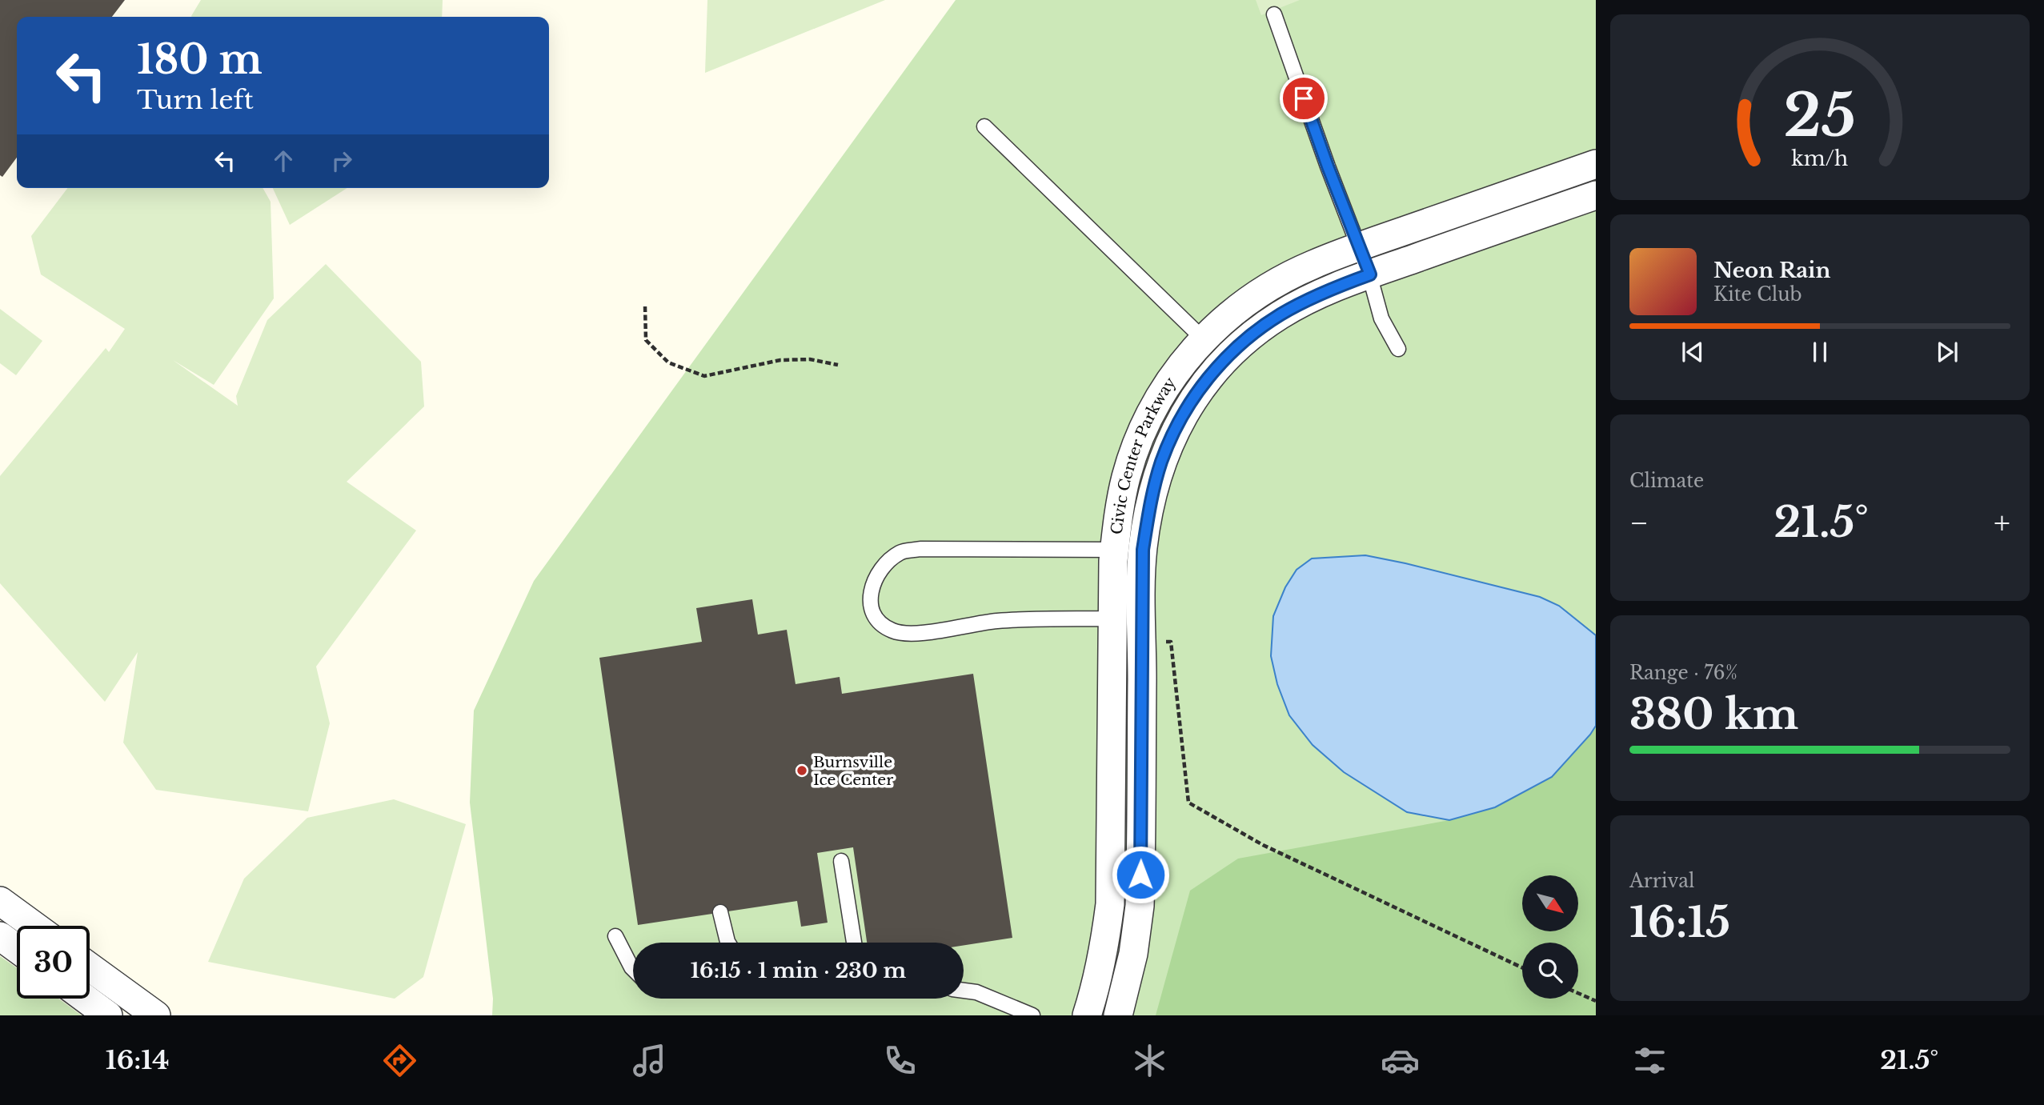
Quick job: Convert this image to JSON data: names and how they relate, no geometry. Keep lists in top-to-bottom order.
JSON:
{
  "streets": {
    "street": ["Civic Center Parkway"]
  },
  "places": ["Burnsville Ice Center"],
  "north": "bottom right",
  "page": {
    "turn": ["180 m", "Turn left"],
    "song": ["Neon Rain", "Kite Club"],
    "tile": [
      "Climate",
      ["Range · 76%", "380 km"],
      ["Arrival", "16:15"]
    ],
    "heat": ["−", "21.5°", "+"],
    "limit": "30",
    "trip": "16:15 · 1 min · 230 m",
    "tabs": ["16:14", "21.5°"],
    "gauge": ["25", "km/h"]
  }
}
